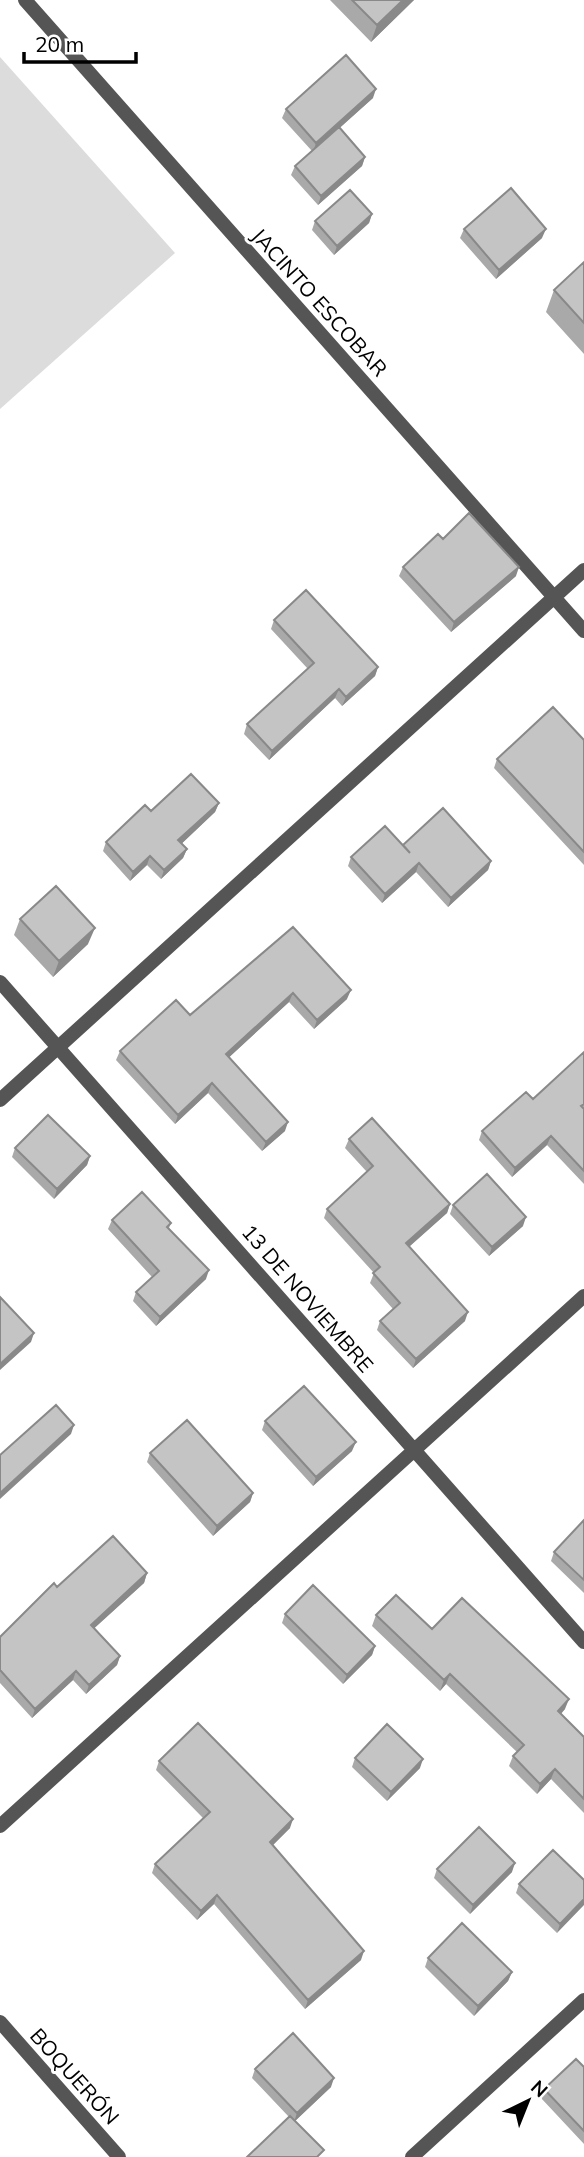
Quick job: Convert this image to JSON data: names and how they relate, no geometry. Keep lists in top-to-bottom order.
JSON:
{
  "streets": {
    "street": ["JACINTO ESCOBAR", "13 DE NOVIEMBRE", "BOQUERÓN"]
  },
  "scale_bar": "20 m",
  "north": "top right"
}
